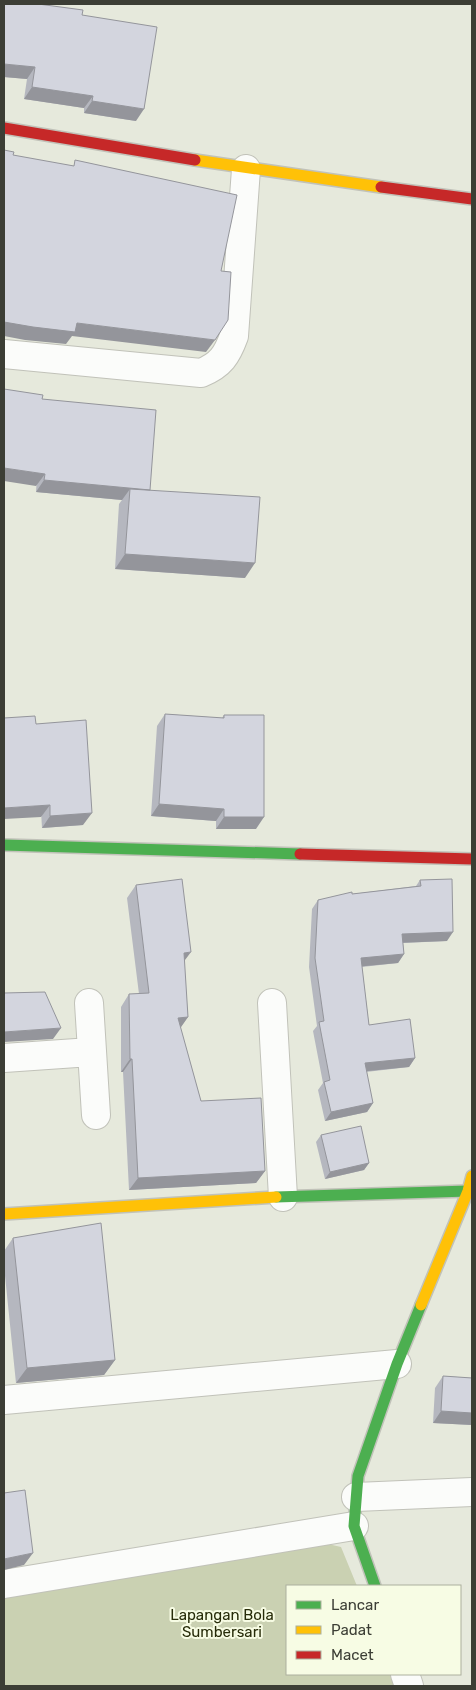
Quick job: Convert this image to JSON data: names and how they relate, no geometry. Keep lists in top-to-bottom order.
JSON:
{
  "parks": ["Lapangan Bola Sumbersari"],
  "legend": ["Lancar", "Padat", "Macet"]
}
